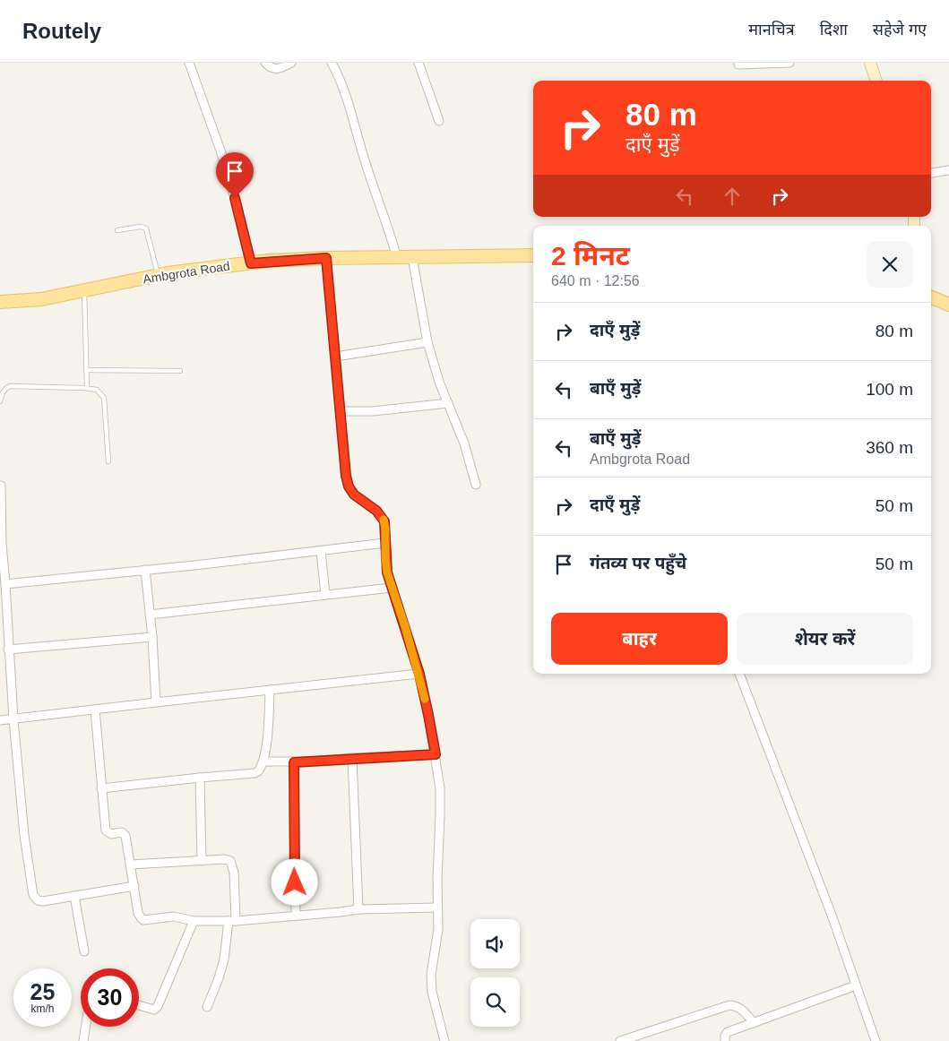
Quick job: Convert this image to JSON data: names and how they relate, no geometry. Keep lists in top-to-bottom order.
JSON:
{
  "streets": {
    "main road": ["Ambgrota Road"]
  },
  "page": {
    "header": "Routely",
    "nav": ["मानचित्र", "दिशा", "सहेजे गए"],
    "turn": ["80 m", "दाएँ मुड़ें"],
    "heading": ["2 मिनट", "640 m · 12:56"],
    "list": [
      {
        "name": "दाएँ मुड़ें",
        "value": "80 m"
      },
      {
        "name": "बाएँ मुड़ें",
        "value": "100 m"
      },
      {
        "name": "बाएँ मुड़ें",
        "note": "Ambgrota Road",
        "value": "360 m"
      },
      {
        "name": "दाएँ मुड़ें",
        "value": "50 m"
      },
      {
        "name": "गंतव्य पर पहुँचे",
        "value": "50 m"
      }
    ],
    "buttons": ["बाहर", "शेयर करें"],
    "speed": "25 km/h",
    "limit": "30"
  }
}
